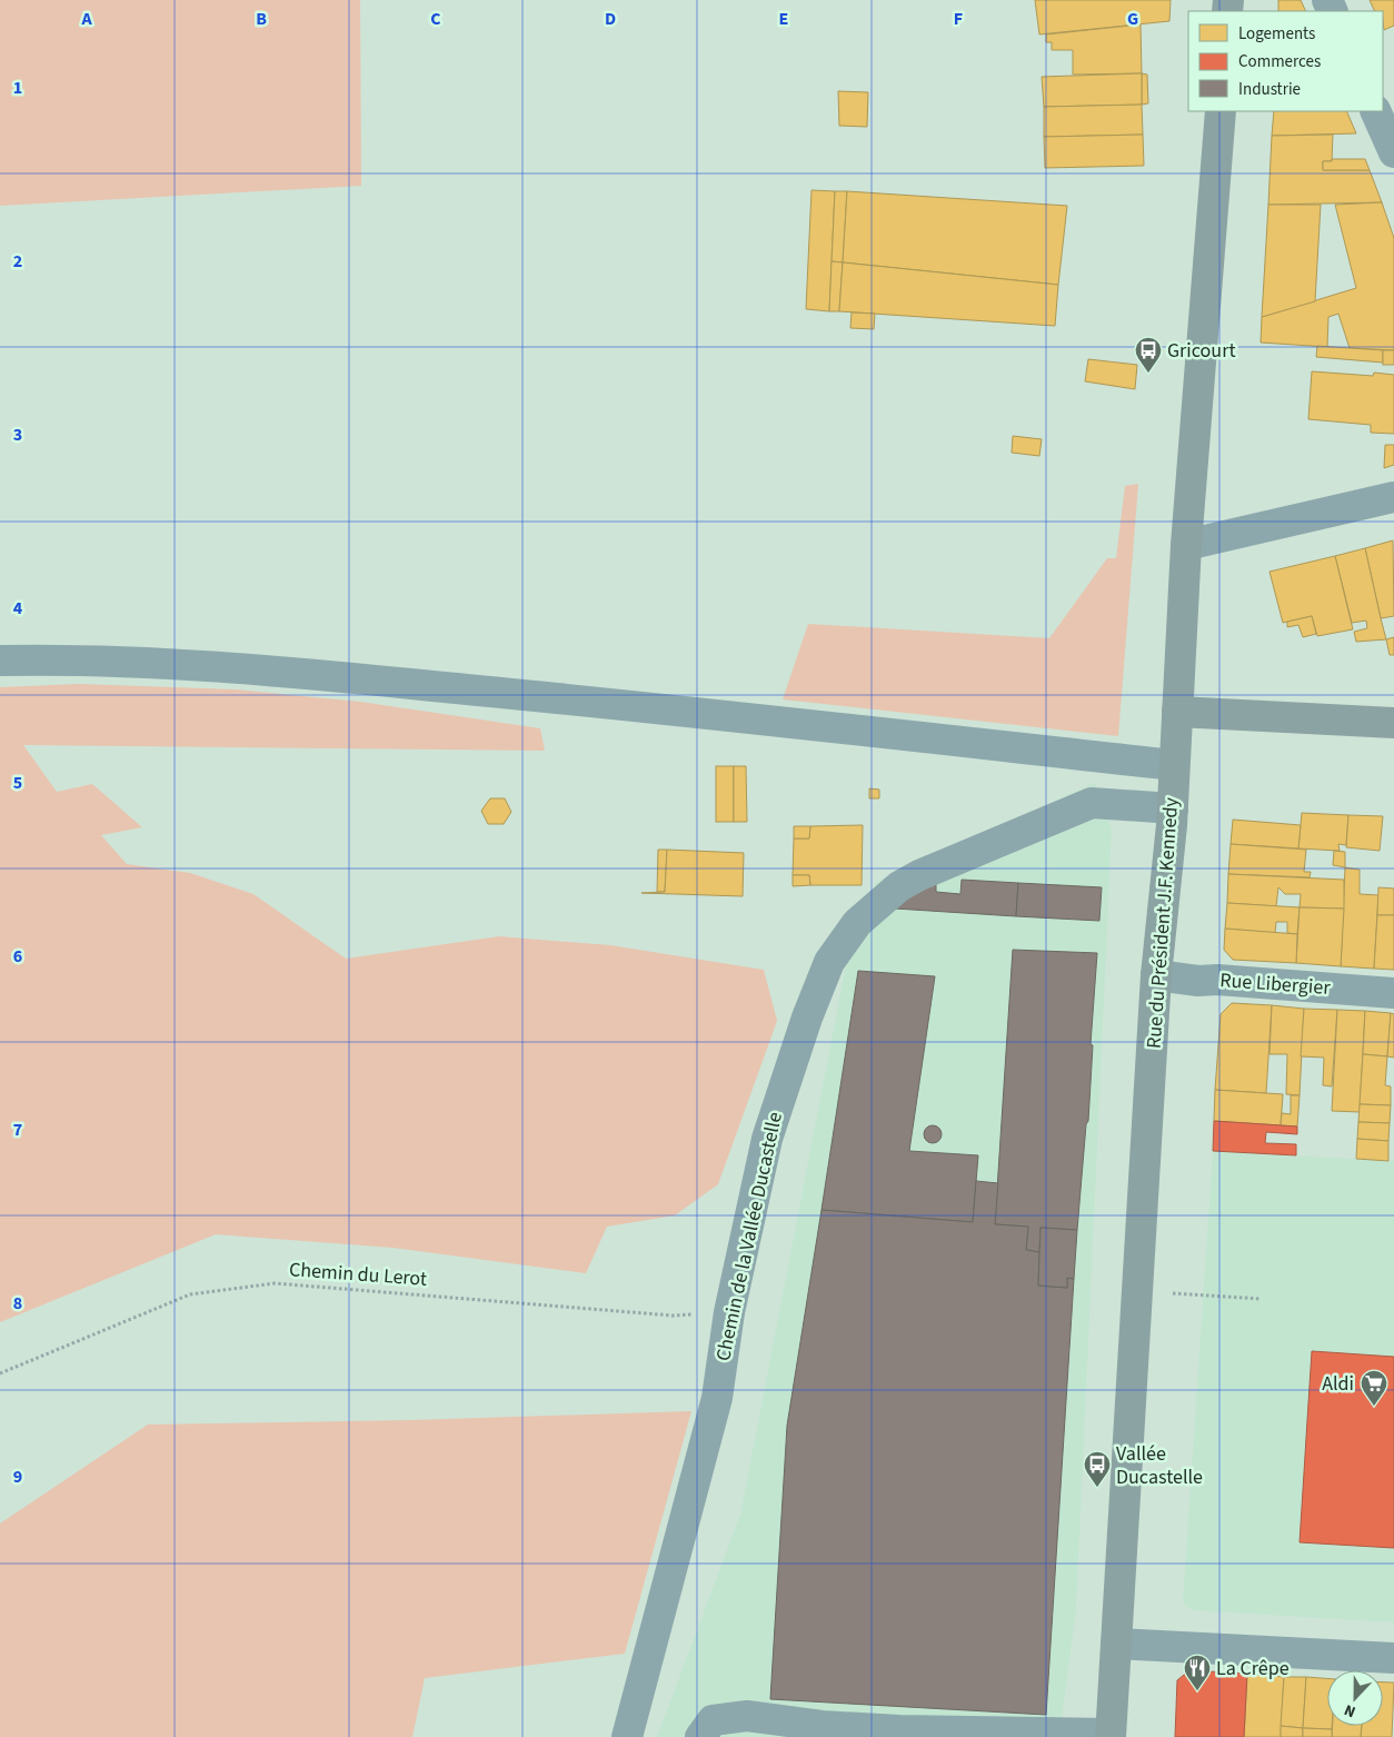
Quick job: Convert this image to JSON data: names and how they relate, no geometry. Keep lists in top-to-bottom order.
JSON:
{
  "streets": {
    "main road": ["Rue du Président J.F. Kennedy"],
    "street": ["Rue Libergier", "Chemin de la Vallée Ducastelle"],
    "path": ["Chemin du Lerot"]
  },
  "crossings": [
    ["Rue du Président J.F. Kennedy", "Rue Libergier"],
    ["Rue du Président J.F. Kennedy", "Chemin de la Vallée Ducastelle"],
    ["Chemin de la Vallée Ducastelle", "Chemin du Lerot"]
  ],
  "places": {
    "bus stop": ["Gricourt", "Vallée Ducastelle"],
    "supermarket": ["Aldi"],
    "restaurant": ["La Crêpe"]
  },
  "legend": ["Logements", "Commerces", "Industrie"],
  "north": "bottom",
  "grid": {
    "columns": [
      "A",
      "B",
      "C",
      "D",
      "E",
      "F",
      "G"
    ],
    "rows": [
      "1",
      "2",
      "3",
      "4",
      "5",
      "6",
      "7",
      "8",
      "9"
    ]
  }
}
